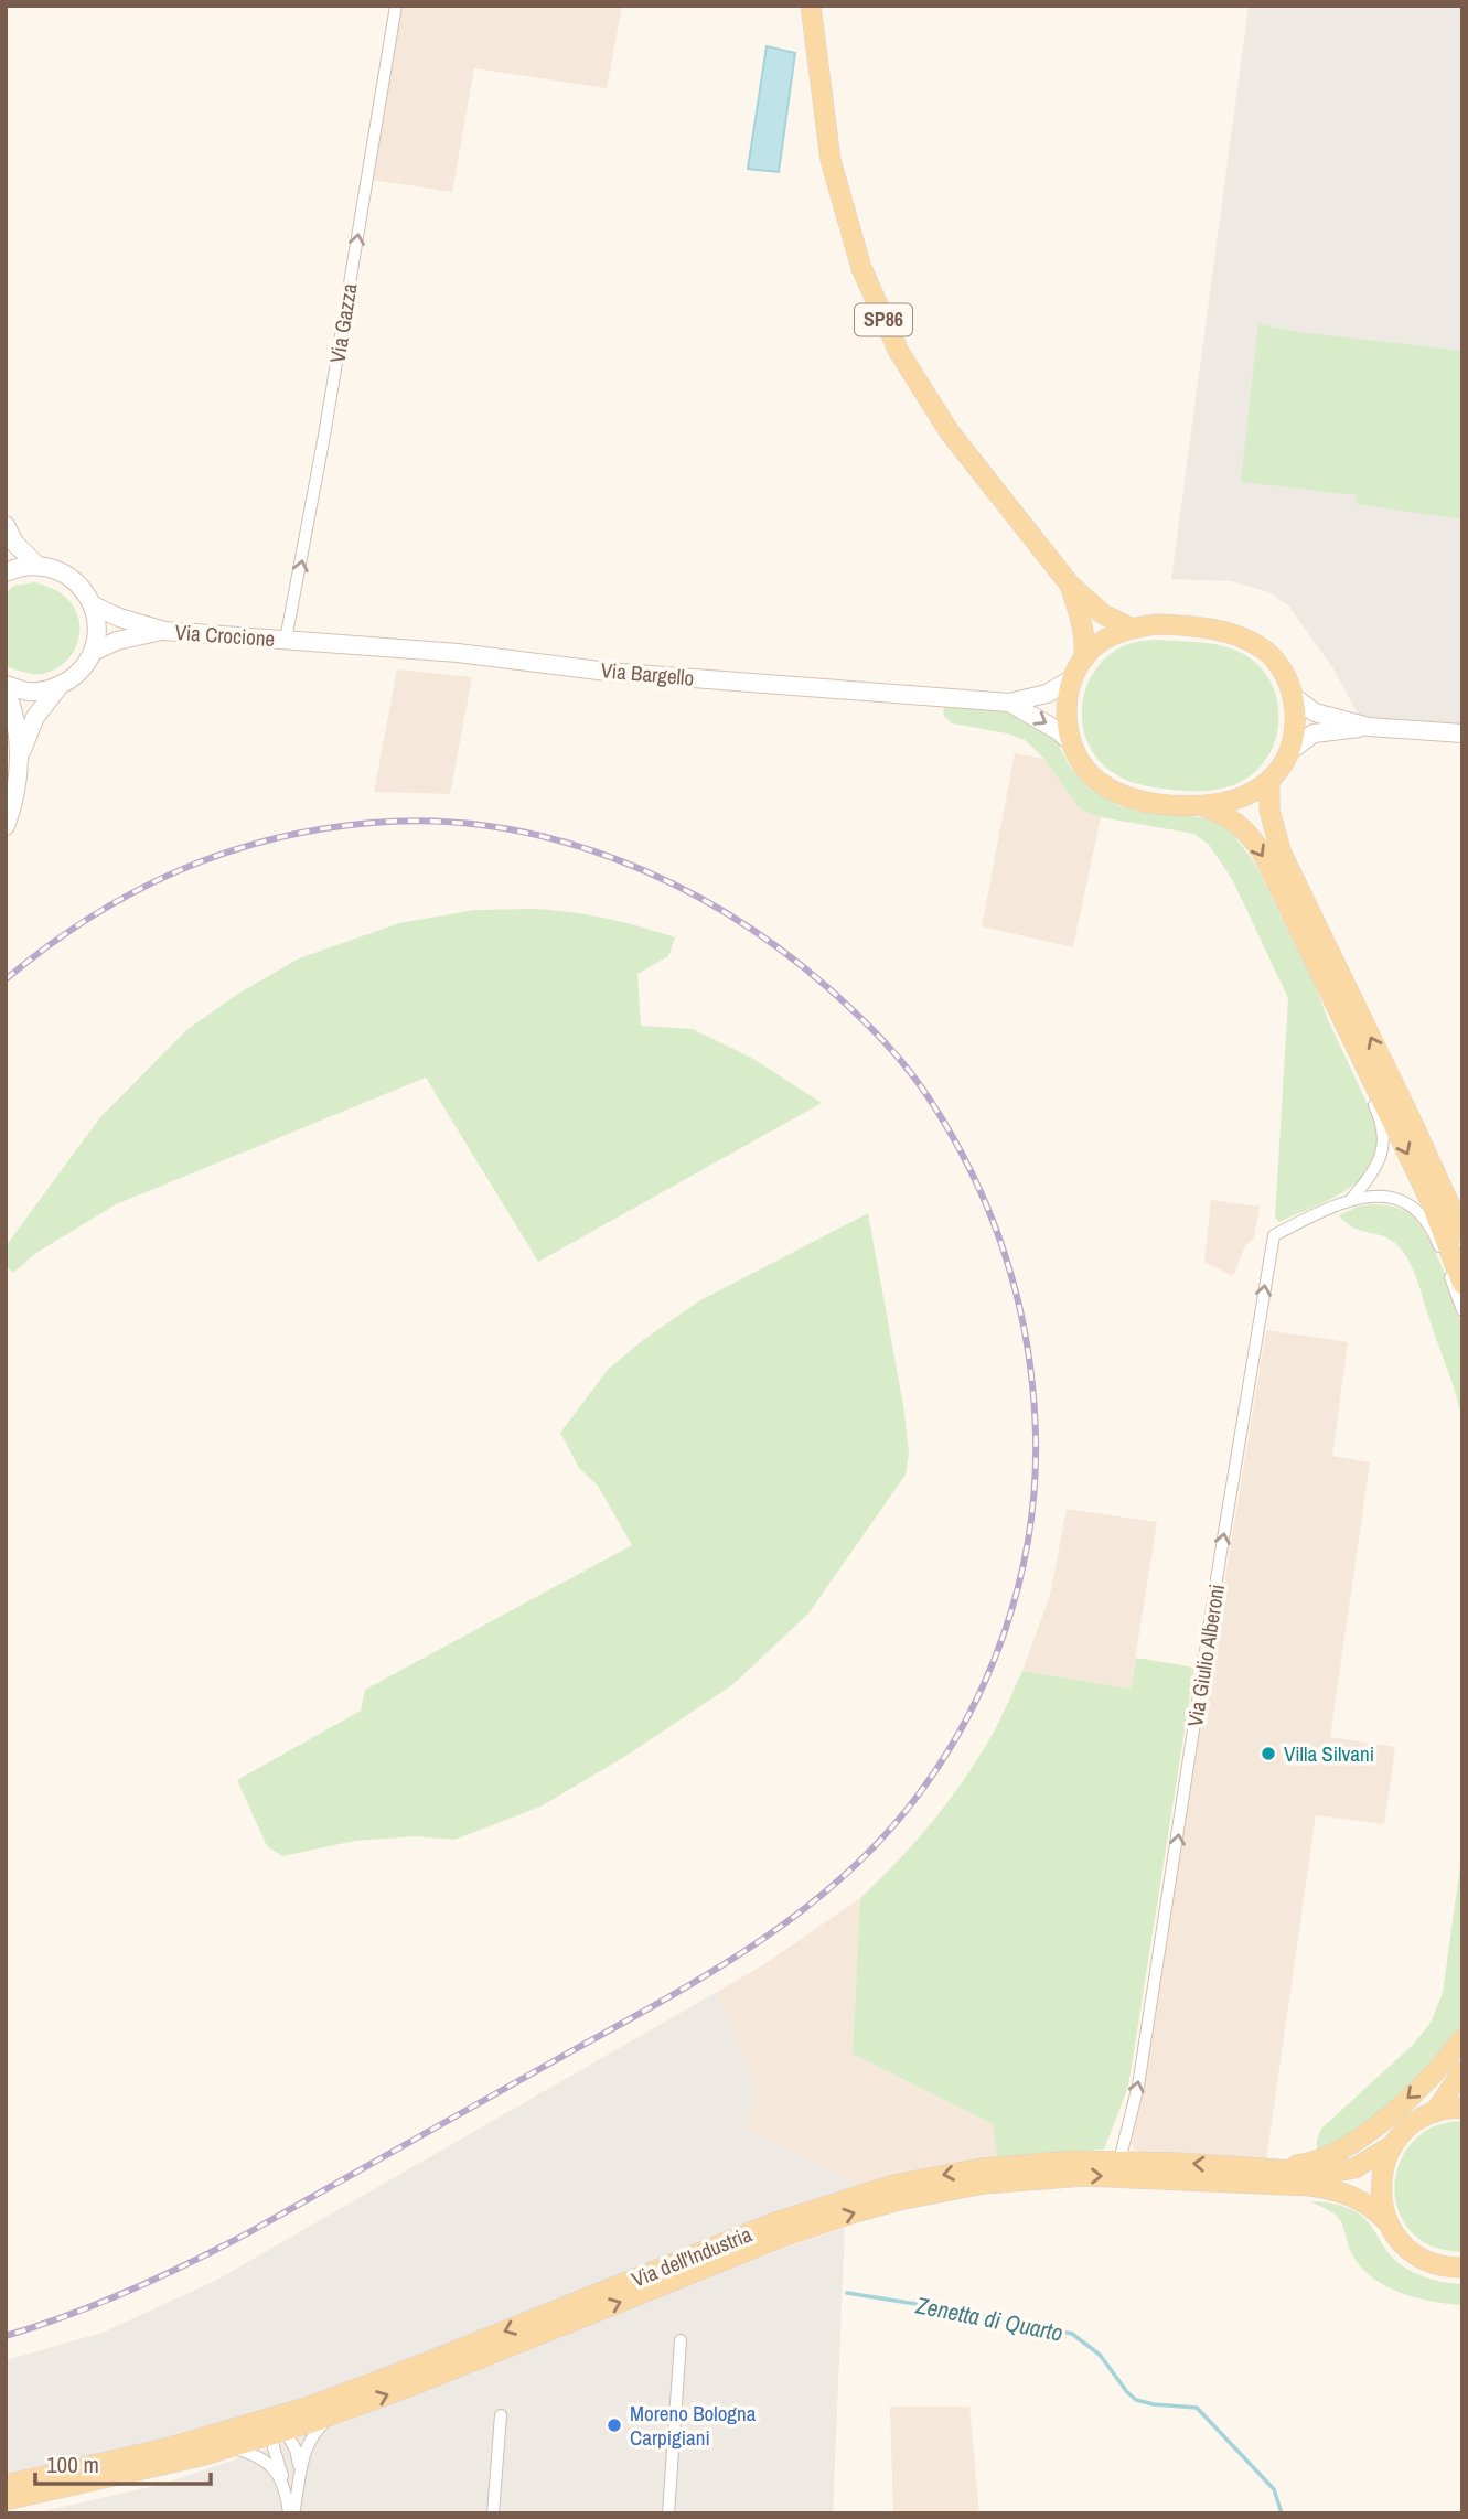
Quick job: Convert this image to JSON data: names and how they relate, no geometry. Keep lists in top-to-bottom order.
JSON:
{
  "streets": {
    "main road": [
      "SP86",
      "Via Crocione",
      "Via Bargello",
      "Via dell'Industria"
    ],
    "street": ["Via Gazza", "Via Giulio Alberoni"]
  },
  "crossings": [
    ["SP86", "Via Bargello"],
    ["Via Gazza", "Via Crocione"],
    ["Via Gazza", "Via Bargello"],
    ["Via Crocione", "Via Bargello"],
    ["Via Giulio Alberoni", "Via dell'Industria"]
  ],
  "one_way": ["Via Gazza", "Via Giulio Alberoni"],
  "water": ["Zenetta di Quarto"],
  "places": ["Villa Silvani", "Moreno Bologna Carpigiani"],
  "scale_bar": "100 m"
}
